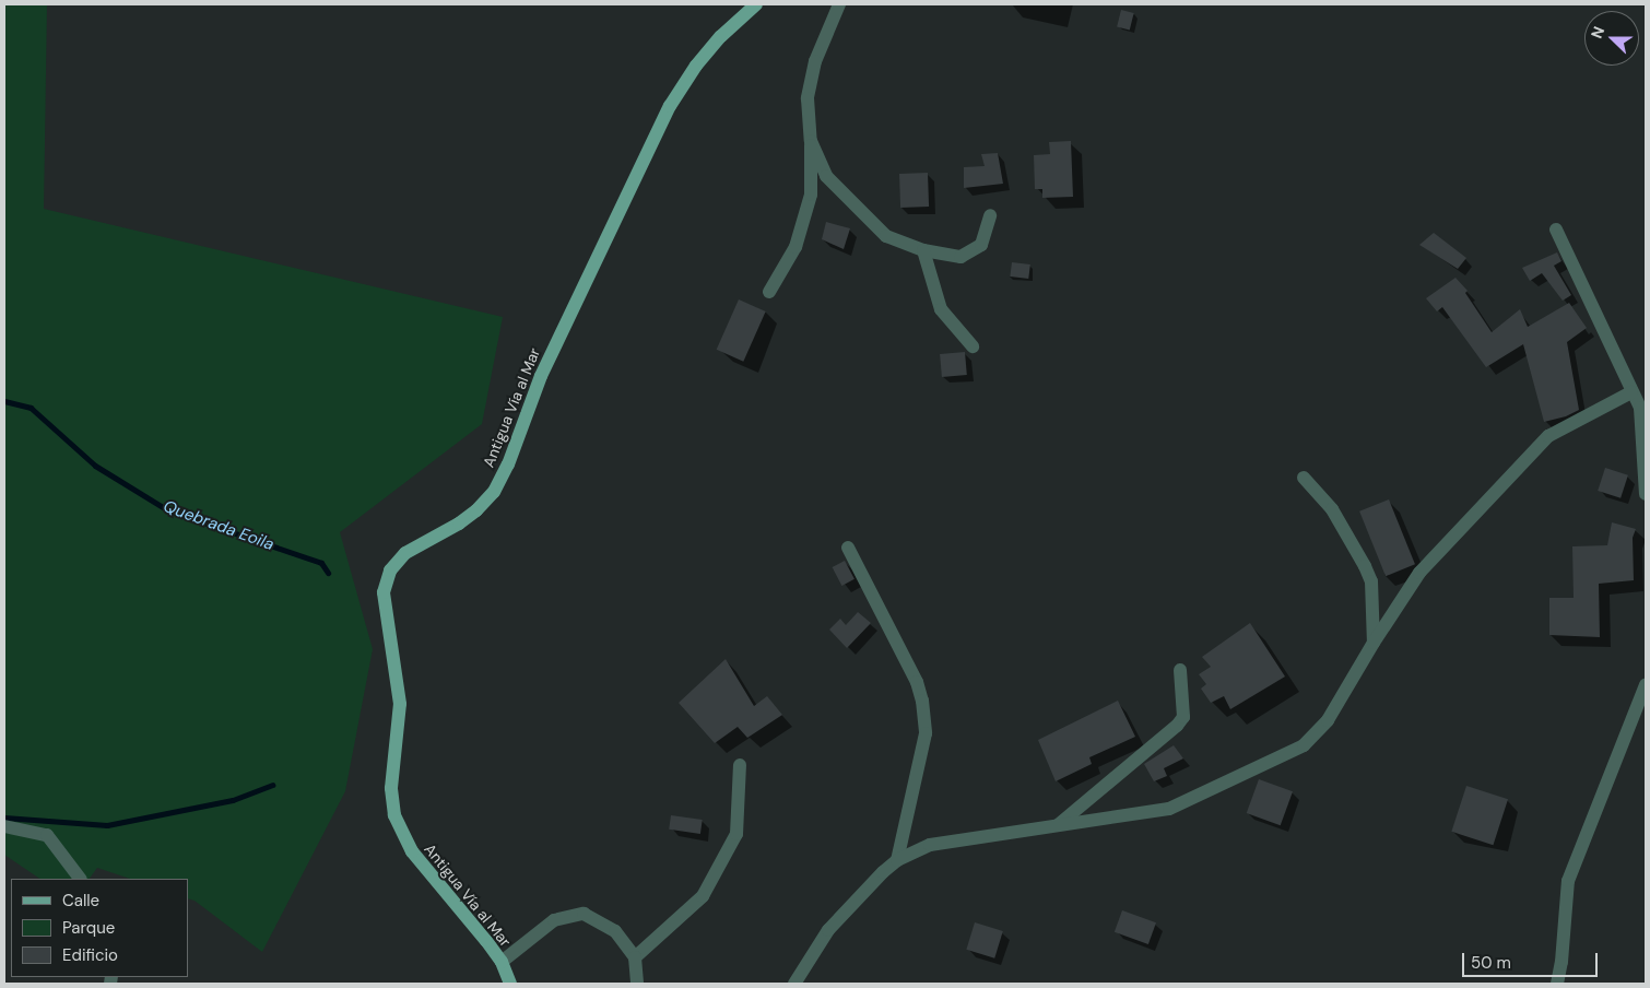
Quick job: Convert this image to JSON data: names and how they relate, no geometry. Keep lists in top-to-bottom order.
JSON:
{
  "streets": {
    "main road": ["Antigua Vía al Mar"]
  },
  "water": ["Quebrada Eoila"],
  "legend": ["Calle", "Parque", "Edificio"],
  "scale_bar": "50 m",
  "north": "left"
}
